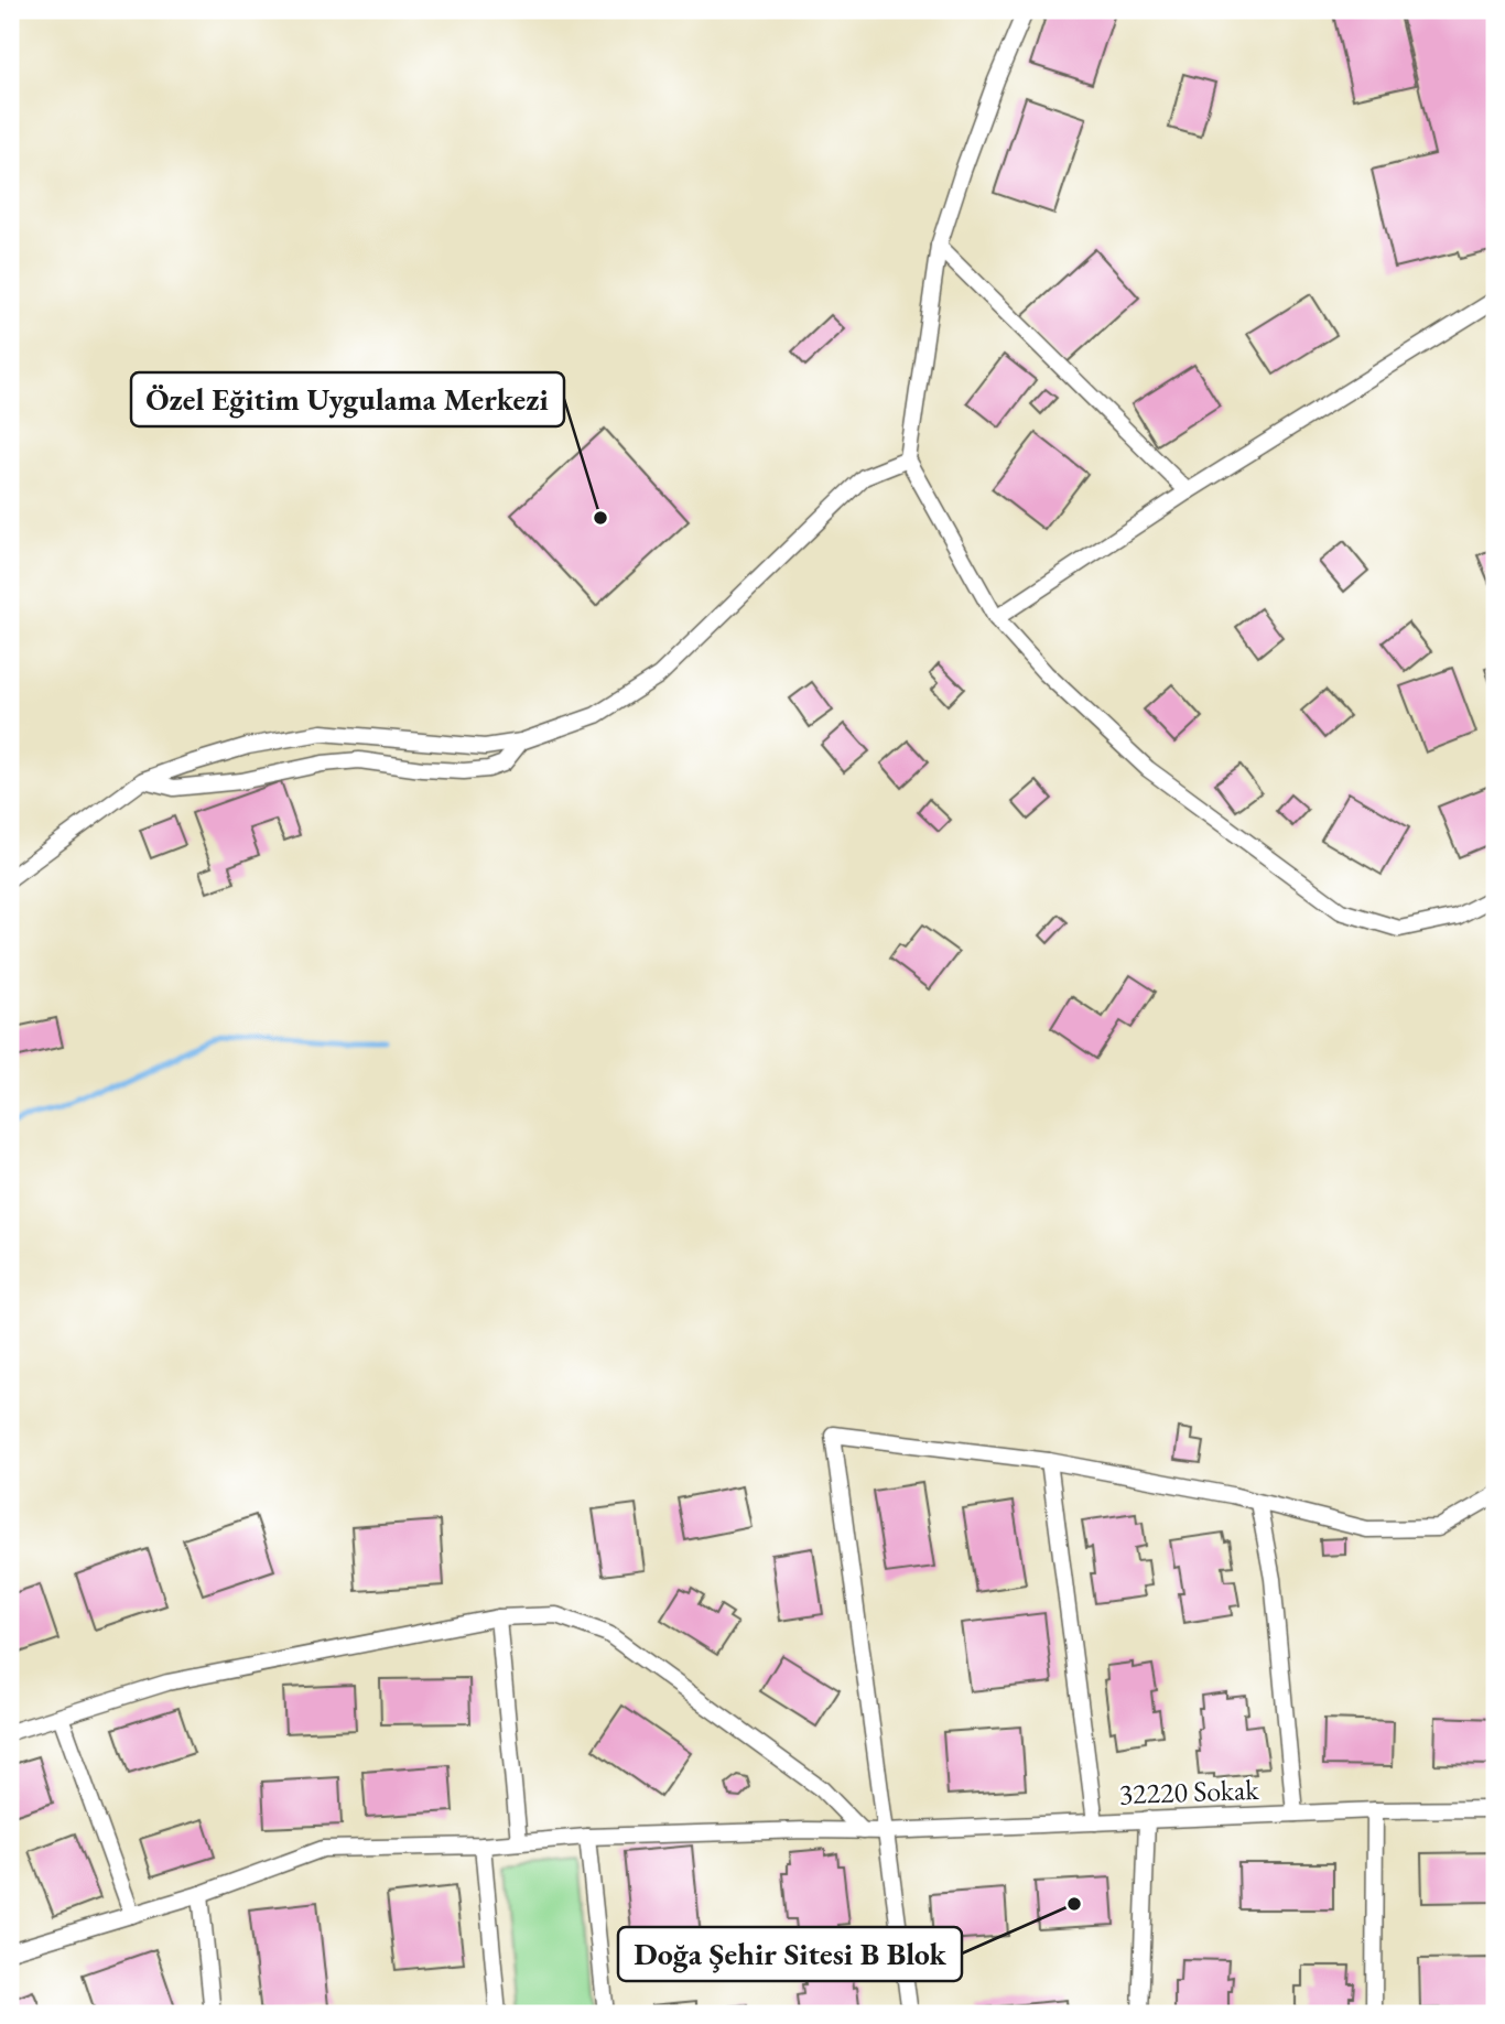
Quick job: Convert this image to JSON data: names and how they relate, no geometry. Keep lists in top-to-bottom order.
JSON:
{
  "streets": {
    "street": ["32220 Sokak"]
  },
  "places": ["Özel Eğitim Uygulama Merkezi", "Doğa Şehir Sitesi B Blok"]
}
